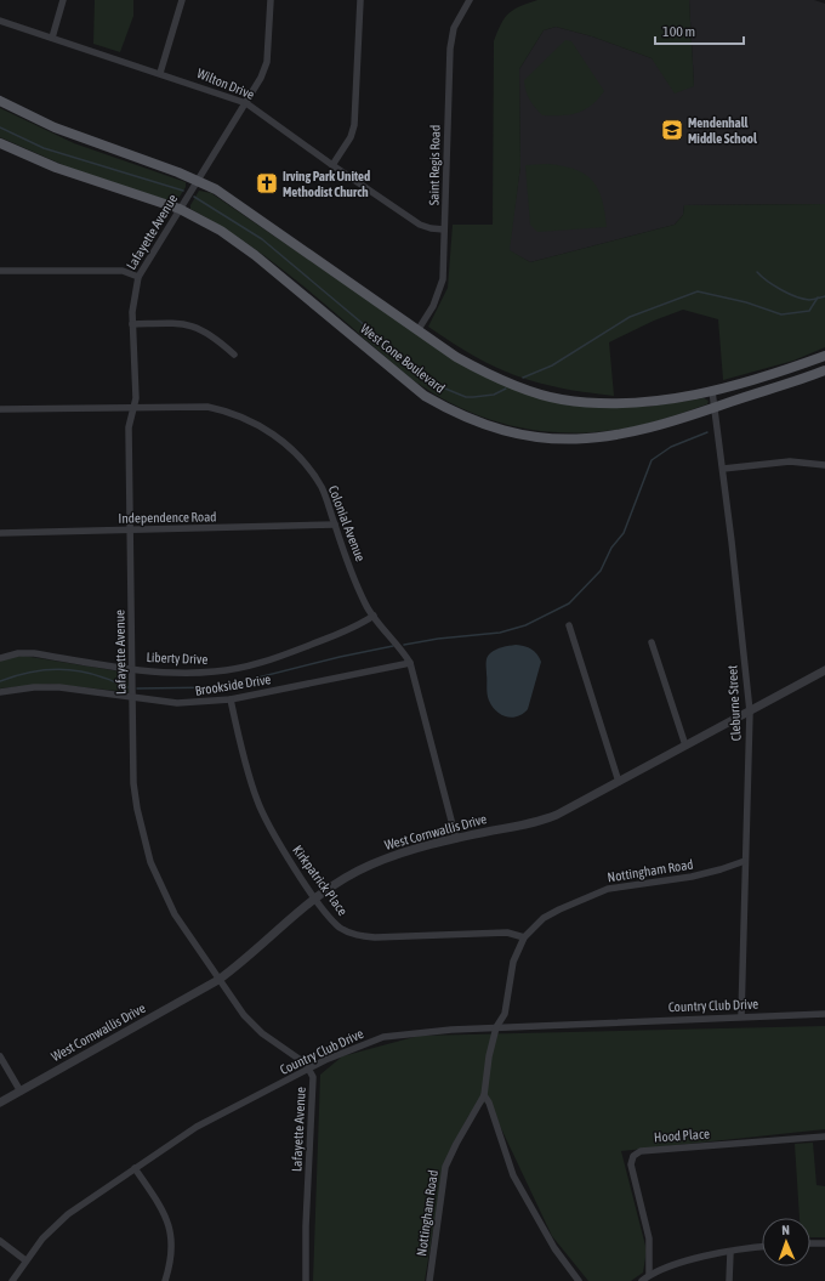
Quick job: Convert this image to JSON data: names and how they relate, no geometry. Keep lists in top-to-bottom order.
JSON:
{
  "streets": {
    "main road": ["West Cone Boulevard"],
    "street": [
      "Wilton Drive",
      "Saint Regis Road",
      "Lafayette Avenue",
      "Independence Road",
      "Colonial Avenue",
      "Liberty Drive",
      "Brookside Drive",
      "Cleburne Street",
      "West Cornwallis Drive",
      "Nottingham Road",
      "Kirkpatrick Place",
      "Country Club Drive",
      "Hood Place"
    ]
  },
  "crossings": [
    ["Wilton Drive", "Saint Regis Road"],
    ["Wilton Drive", "Lafayette Avenue"],
    ["Lafayette Avenue", "West Cone Boulevard"],
    ["Lafayette Avenue", "Independence Road"],
    ["Lafayette Avenue", "Colonial Avenue"],
    ["Lafayette Avenue", "Liberty Drive"],
    ["Lafayette Avenue", "Brookside Drive"],
    ["Lafayette Avenue", "West Cornwallis Drive"],
    ["Lafayette Avenue", "Country Club Drive"],
    ["West Cone Boulevard", "Cleburne Street"],
    ["Independence Road", "Colonial Avenue"],
    ["Colonial Avenue", "Liberty Drive"],
    ["Colonial Avenue", "Brookside Drive"],
    ["Colonial Avenue", "West Cornwallis Drive"],
    ["Brookside Drive", "Kirkpatrick Place"],
    ["Cleburne Street", "West Cornwallis Drive"],
    ["Cleburne Street", "Nottingham Road"],
    ["Cleburne Street", "Country Club Drive"],
    ["West Cornwallis Drive", "Kirkpatrick Place"],
    ["Nottingham Road", "Kirkpatrick Place"],
    ["Nottingham Road", "Country Club Drive"]
  ],
  "places": {
    "school or university": ["Mendenhall Middle School"],
    "church": ["Irving Park United Methodist Church"]
  },
  "scale_bar": "100 m",
  "north": "top"
}
